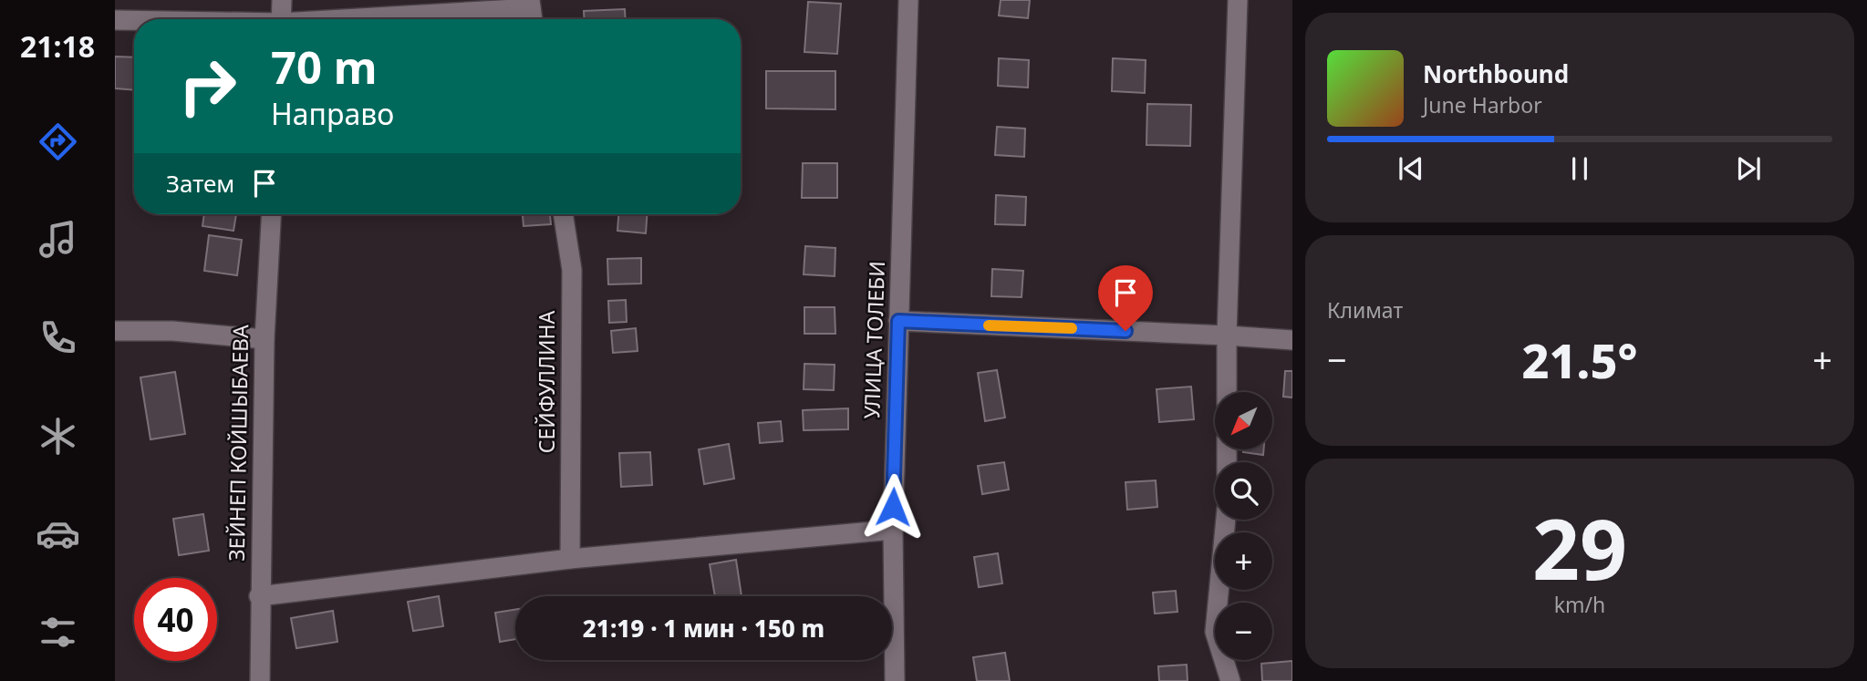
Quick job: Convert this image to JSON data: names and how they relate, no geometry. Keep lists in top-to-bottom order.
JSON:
{
  "streets": {
    "street": ["УЛИЦА ТОЛЕБИ", "СЕЙФУЛЛИНА", "ЗЕЙНЕП КОЙШЫБАЕВА"]
  },
  "north": "bottom left",
  "page": {
    "tabs": "21:18",
    "turn": ["70 m", "Направо"],
    "song": ["Northbound", "June Harbor"],
    "then": "Затем",
    "tile": [
      "Климат",
      ["29", "km/h"]
    ],
    "heat": ["−", "21.5°", "+"],
    "map_buttons": ["+", "−"],
    "limit": "40",
    "trip": "21:19 · 1 мин · 150 m"
  }
}
